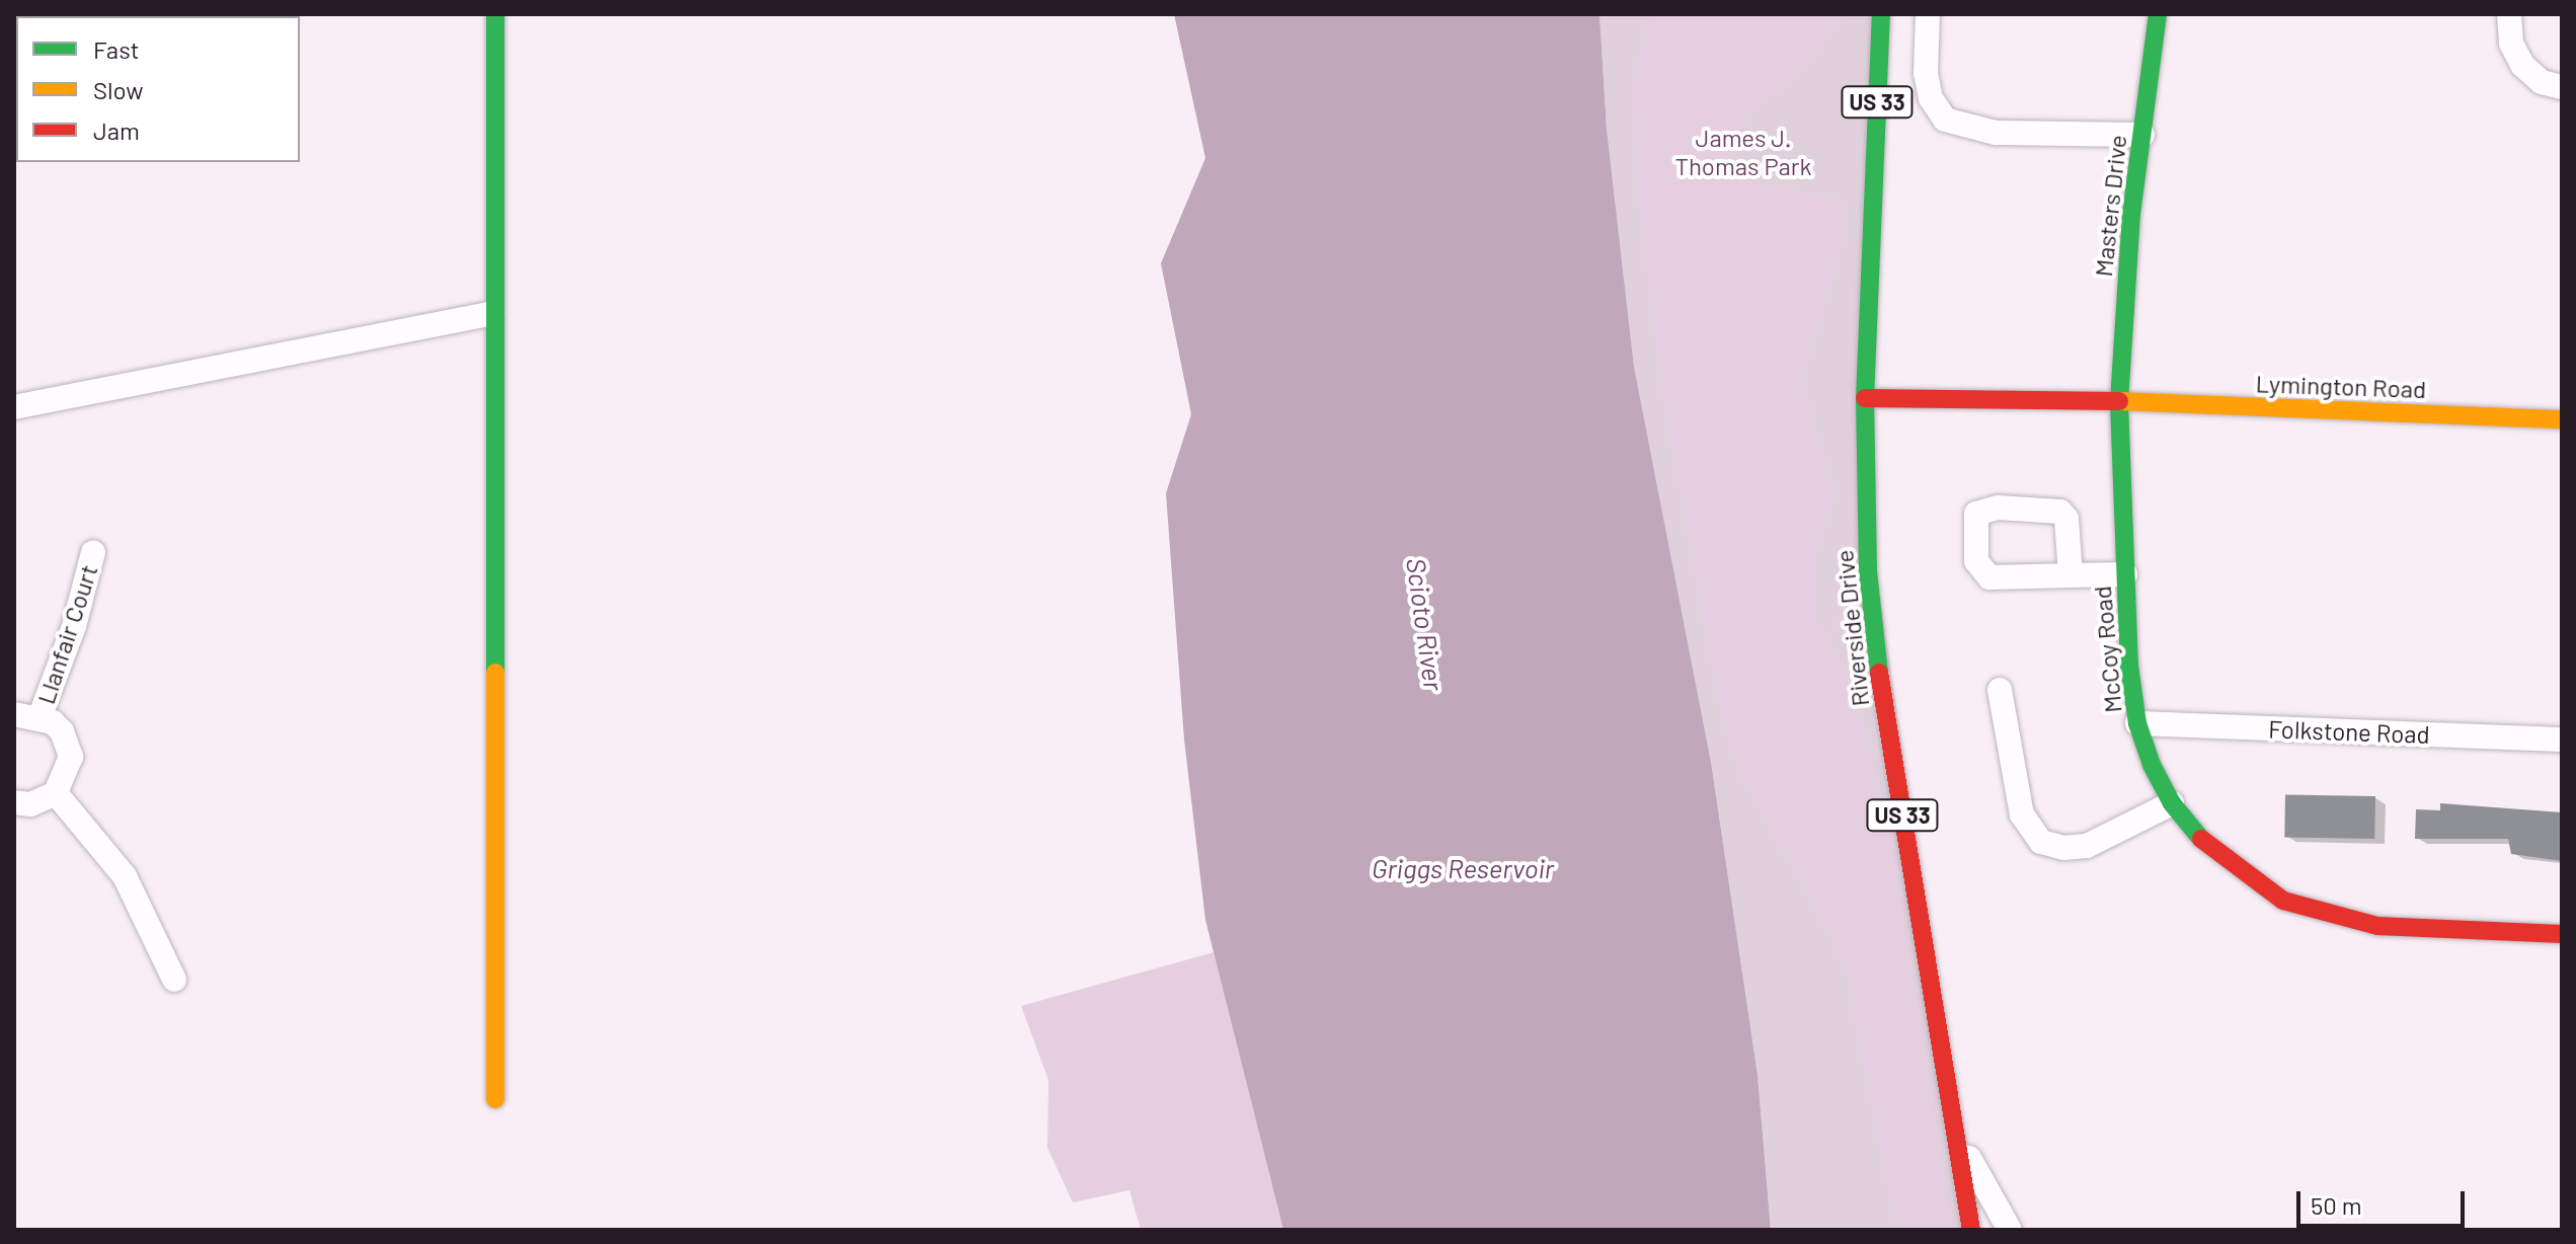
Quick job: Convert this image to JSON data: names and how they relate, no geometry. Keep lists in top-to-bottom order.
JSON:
{
  "streets": {
    "main road": [
      "US 33",
      "Masters Drive",
      "Lymington Road",
      "Riverside Drive",
      "McCoy Road"
    ],
    "street": ["Llanfair Court", "Folkstone Road"]
  },
  "crossings": [
    ["Masters Drive", "Lymington Road"],
    ["Masters Drive", "McCoy Road"],
    ["Lymington Road", "McCoy Road"],
    ["McCoy Road", "Folkstone Road"]
  ],
  "water": ["Scioto River", "Griggs Reservoir"],
  "parks": ["James J. Thomas Park"],
  "legend": ["Fast", "Slow", "Jam"],
  "scale_bar": "50 m"
}
